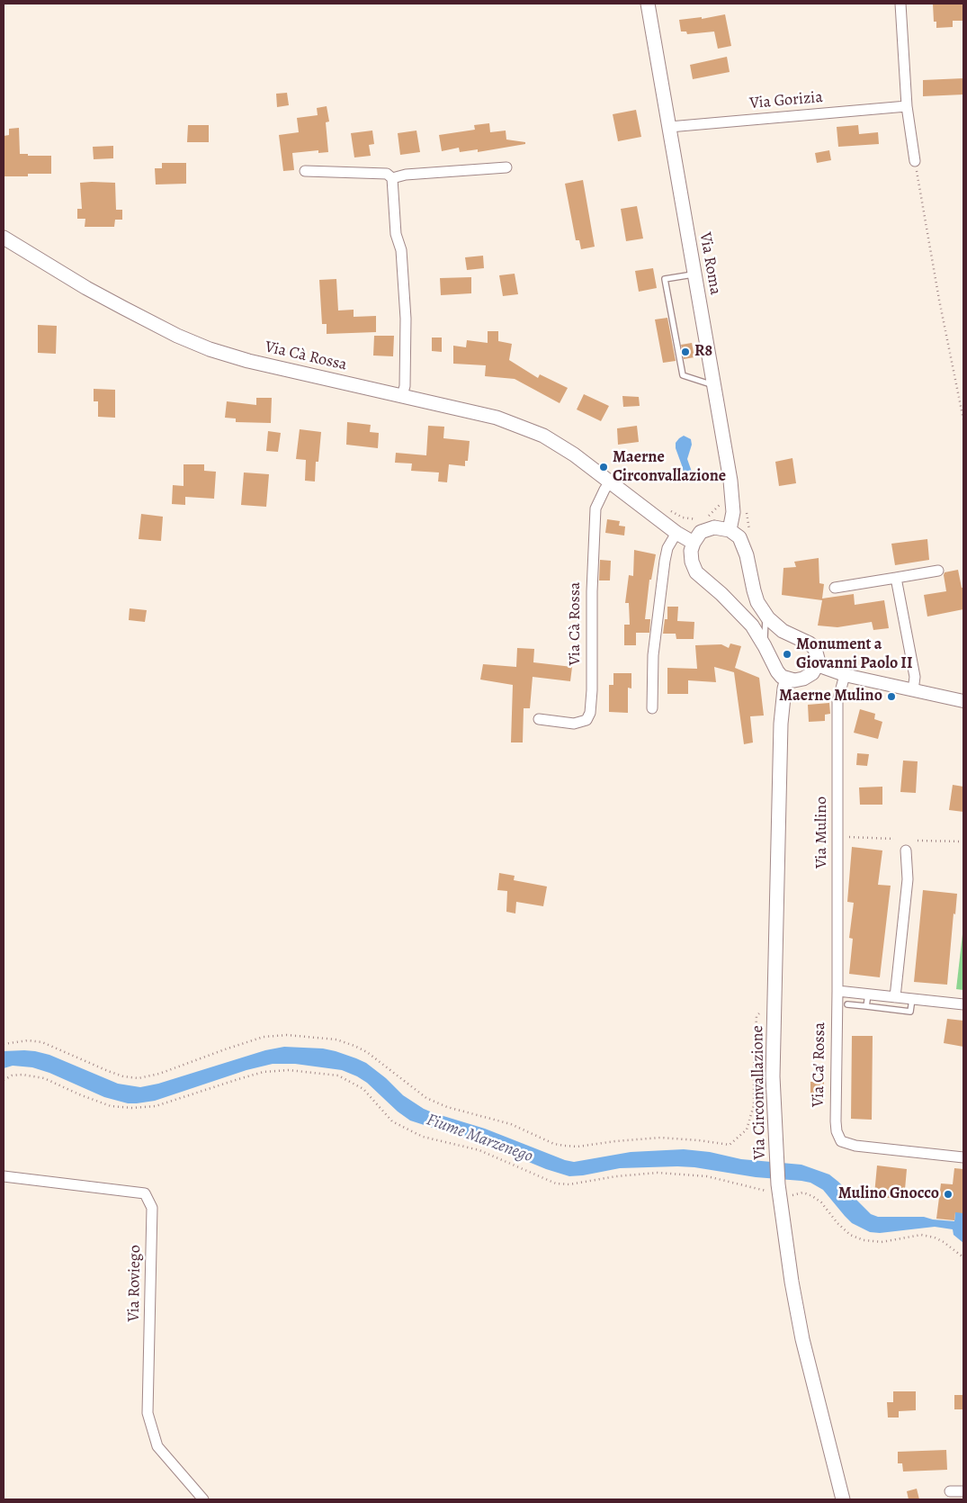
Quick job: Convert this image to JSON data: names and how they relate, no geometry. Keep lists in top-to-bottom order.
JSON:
{
  "streets": {
    "main road": ["Via Roma", "Via Cà Rossa", "Via Circonvallazione"],
    "street": [
      "Via Gorizia",
      "Via Mulino",
      "Via Ca' Rossa",
      "Via Roviego"
    ]
  },
  "crossings": [
    ["Via Gorizia", "Via Roma"],
    ["Via Mulino", "Via Ca' Rossa"]
  ],
  "water": ["Fiume Marzenego"],
  "places": [
    "R8",
    "Maerne Circonvallazione",
    "Monument a Giovanni Paolo II",
    "Maerne Mulino",
    "Mulino Gnocco"
  ]
}
